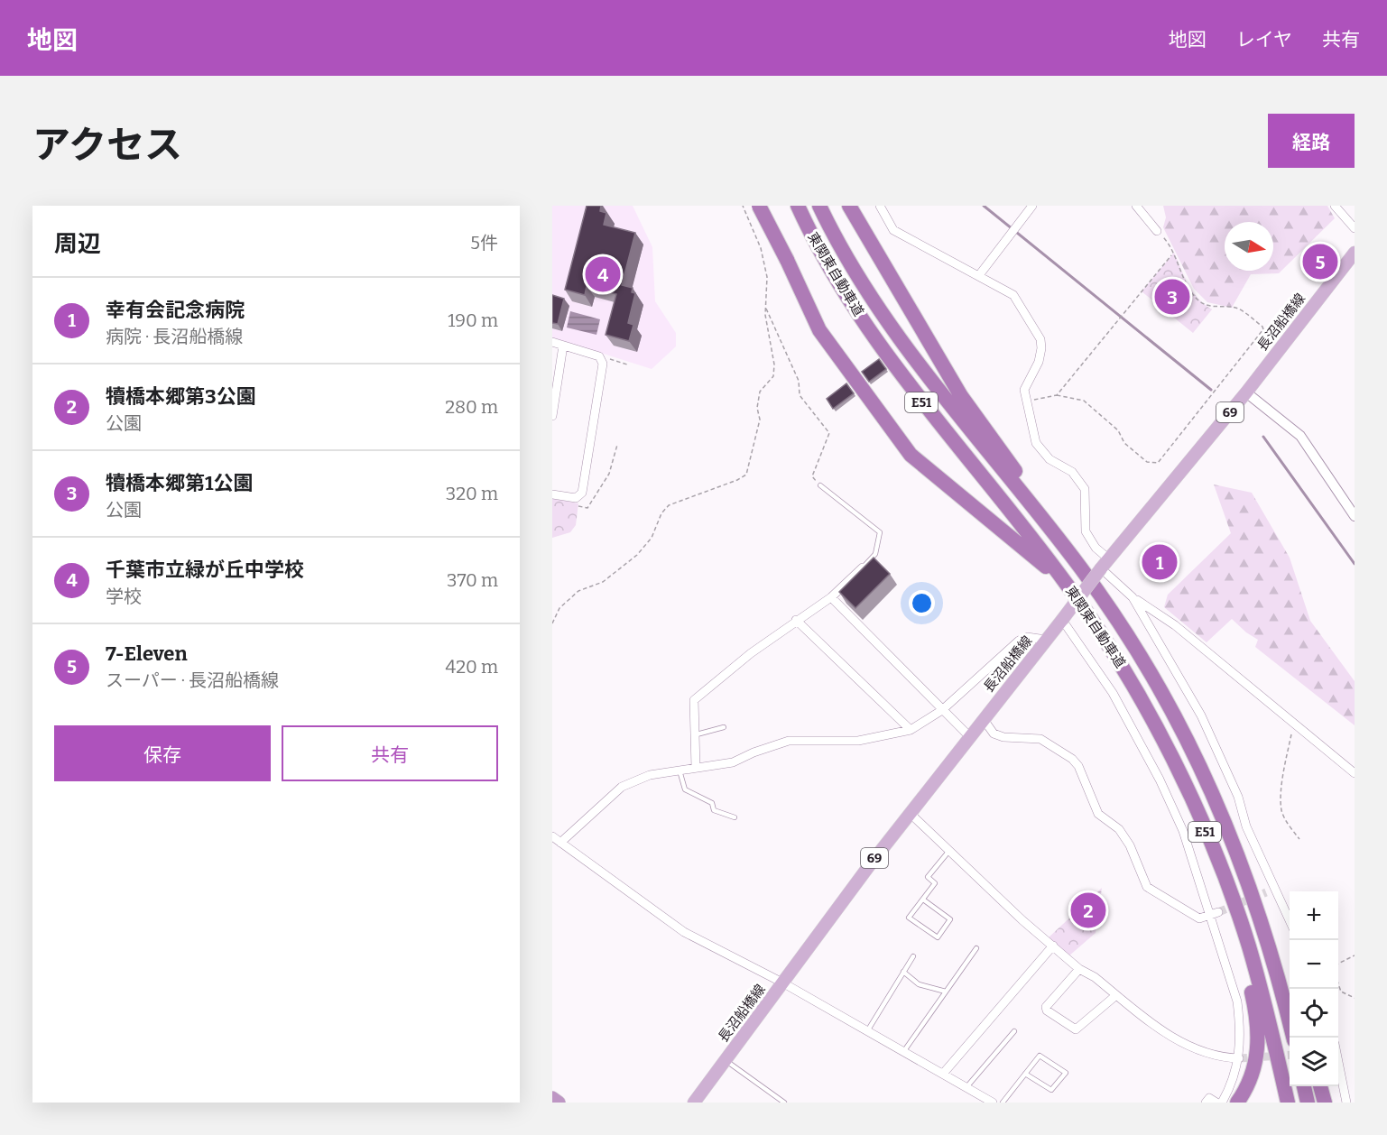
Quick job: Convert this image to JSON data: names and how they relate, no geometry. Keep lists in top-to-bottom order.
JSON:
{
  "streets": {
    "highway": ["東関東自動車道", "E51"],
    "main road": ["長沼船橋線", "69"]
  },
  "north": "right",
  "page": {
    "header": "地図",
    "nav": ["地図", "レイヤ", "共有"],
    "title": "アクセス",
    "buttons": [
      "経路",
      ["保存", "共有"]
    ],
    "heading": ["周辺", "5件"],
    "pins": [
      "5",
      "4",
      "3",
      "1",
      "2"
    ],
    "list": [
      {
        "mark": "1",
        "name": "幸有会記念病院",
        "note": "病院 · 長沼船橋線",
        "value": "190 m"
      },
      {
        "mark": "2",
        "name": "犢橋本郷第3公園",
        "note": "公園",
        "value": "280 m"
      },
      {
        "mark": "3",
        "name": "犢橋本郷第1公園",
        "note": "公園",
        "value": "320 m"
      },
      {
        "mark": "4",
        "name": "千葉市立緑が丘中学校",
        "note": "学校",
        "value": "370 m"
      },
      {
        "mark": "5",
        "name": "7-Eleven",
        "note": "スーパー · 長沼船橋線",
        "value": "420 m"
      }
    ],
    "map_buttons": ["+", "−"]
  }
}
